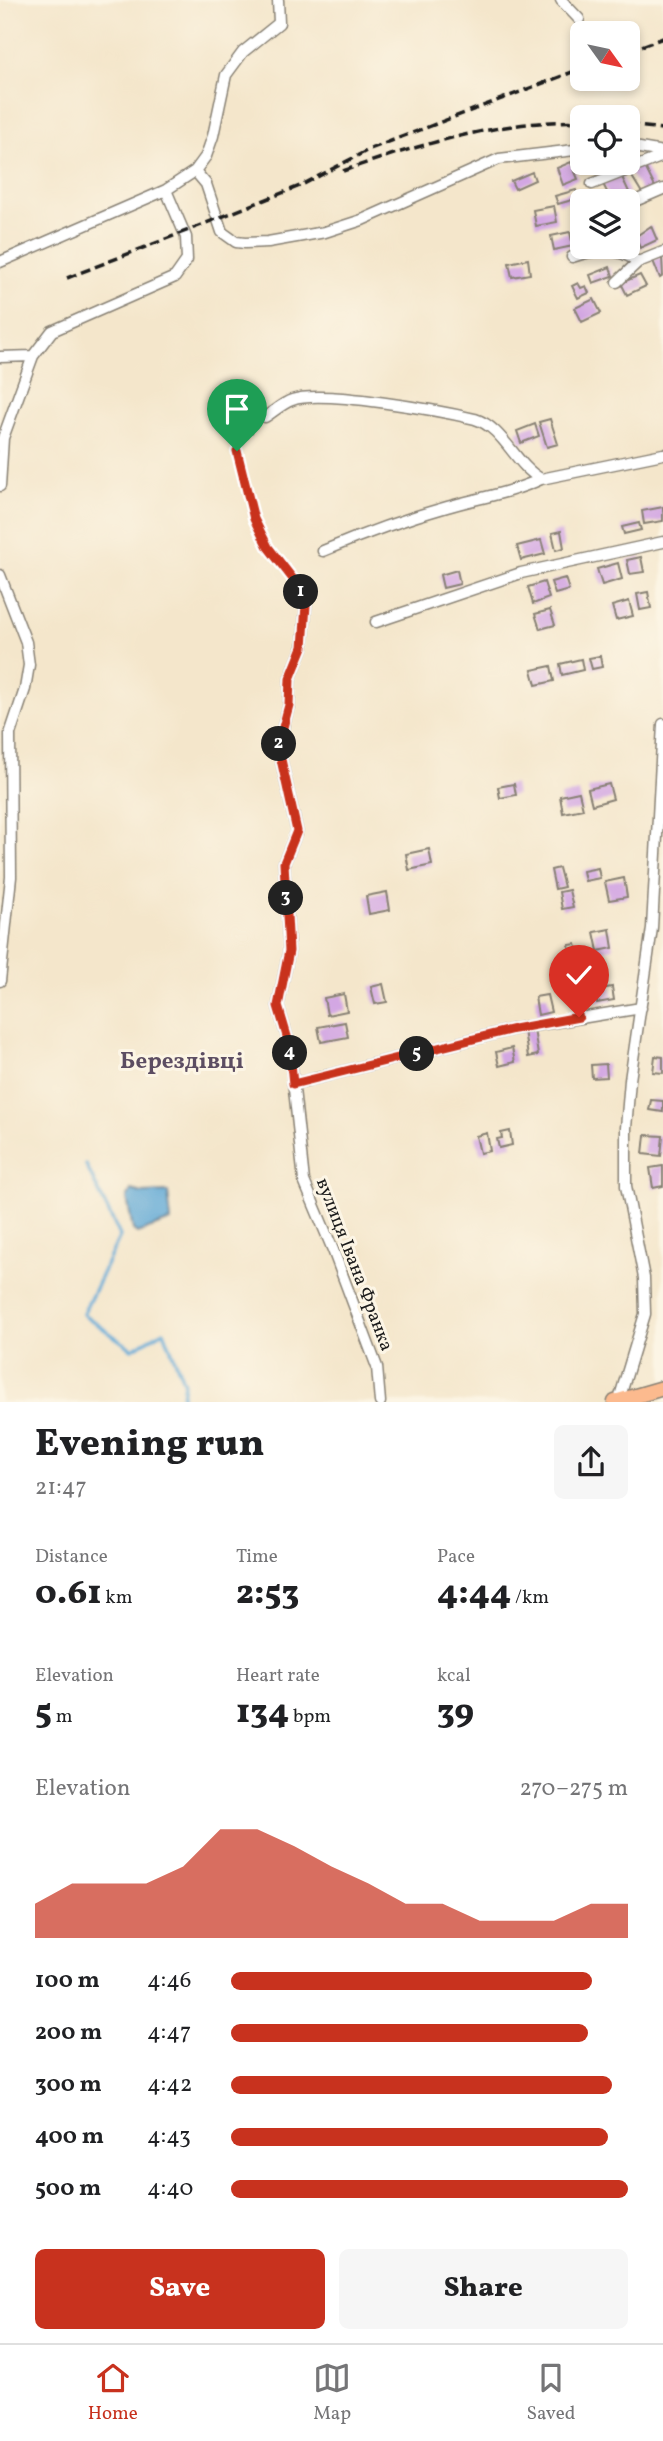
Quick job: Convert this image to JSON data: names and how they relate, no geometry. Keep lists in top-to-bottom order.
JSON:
{
  "streets": {
    "street": ["вулиця Івана Франка"]
  },
  "districts": ["Берездівці"],
  "north": "bottom right",
  "page": {
    "pins": [
      "1",
      "2",
      "3",
      "4",
      "5"
    ],
    "heading": ["Evening run", "21:47"],
    "stats": [
      ["Distance", "0.61 km"],
      ["Time", "2:53"],
      ["Pace", "4:44 /km"],
      ["Elevation", "5 m"],
      ["Heart rate", "134 bpm"],
      ["kcal", "39"]
    ],
    "chart": ["Elevation", "270–275 m"],
    "list": [
      {
        "name": "100 m",
        "note": "4:46"
      },
      {
        "name": "200 m",
        "note": "4:47"
      },
      {
        "name": "300 m",
        "note": "4:42"
      },
      {
        "name": "400 m",
        "note": "4:43"
      },
      {
        "name": "500 m",
        "note": "4:40"
      }
    ],
    "buttons": ["Save", "Share"],
    "tabs": ["Home", "Map", "Saved"]
  }
}
